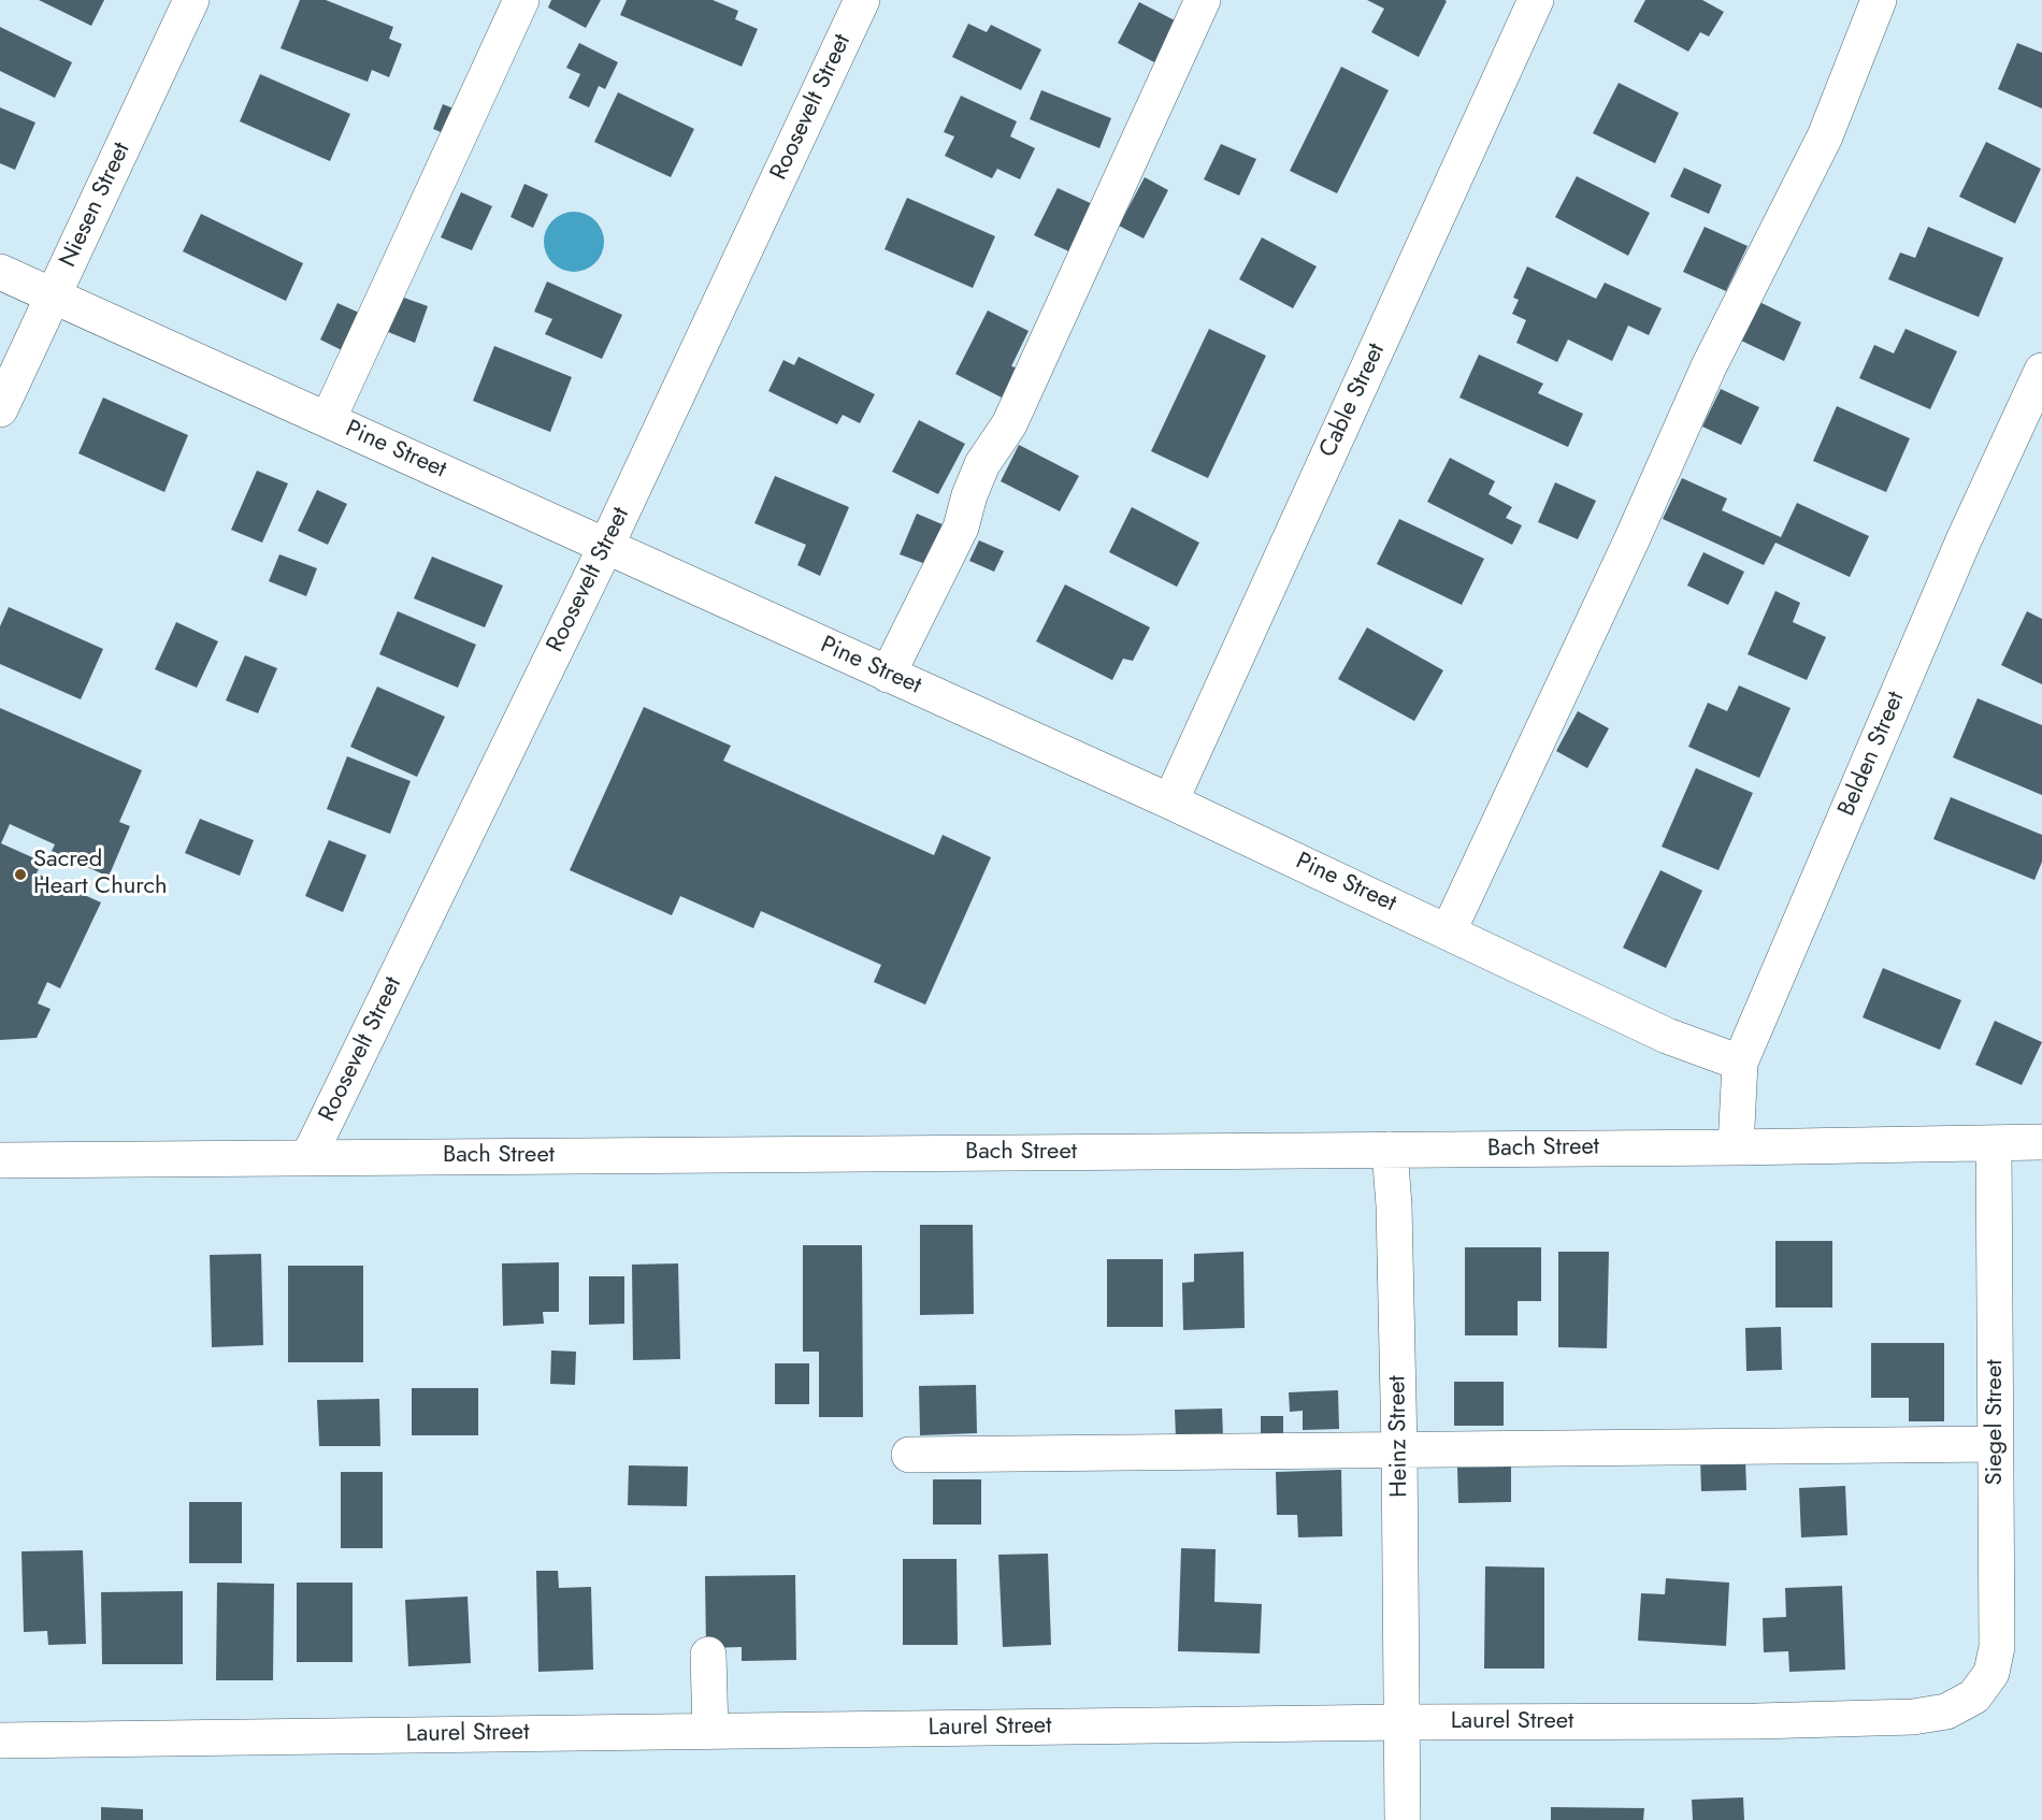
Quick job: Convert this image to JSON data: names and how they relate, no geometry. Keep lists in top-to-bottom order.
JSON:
{
  "streets": {
    "street": [
      "Roosevelt Street",
      "Niesen Street",
      "Cable Street",
      "Pine Street",
      "Belden Street",
      "Bach Street",
      "Siegel Street",
      "Heinz Street",
      "Laurel Street"
    ]
  },
  "crossings": [
    ["Roosevelt Street", "Pine Street"],
    ["Roosevelt Street", "Bach Street"],
    ["Niesen Street", "Pine Street"],
    ["Cable Street", "Pine Street"],
    ["Pine Street", "Belden Street"],
    ["Belden Street", "Bach Street"],
    ["Bach Street", "Siegel Street"],
    ["Bach Street", "Heinz Street"],
    ["Siegel Street", "Laurel Street"],
    ["Heinz Street", "Laurel Street"]
  ],
  "places": ["Sacred Heart Church"]
}
